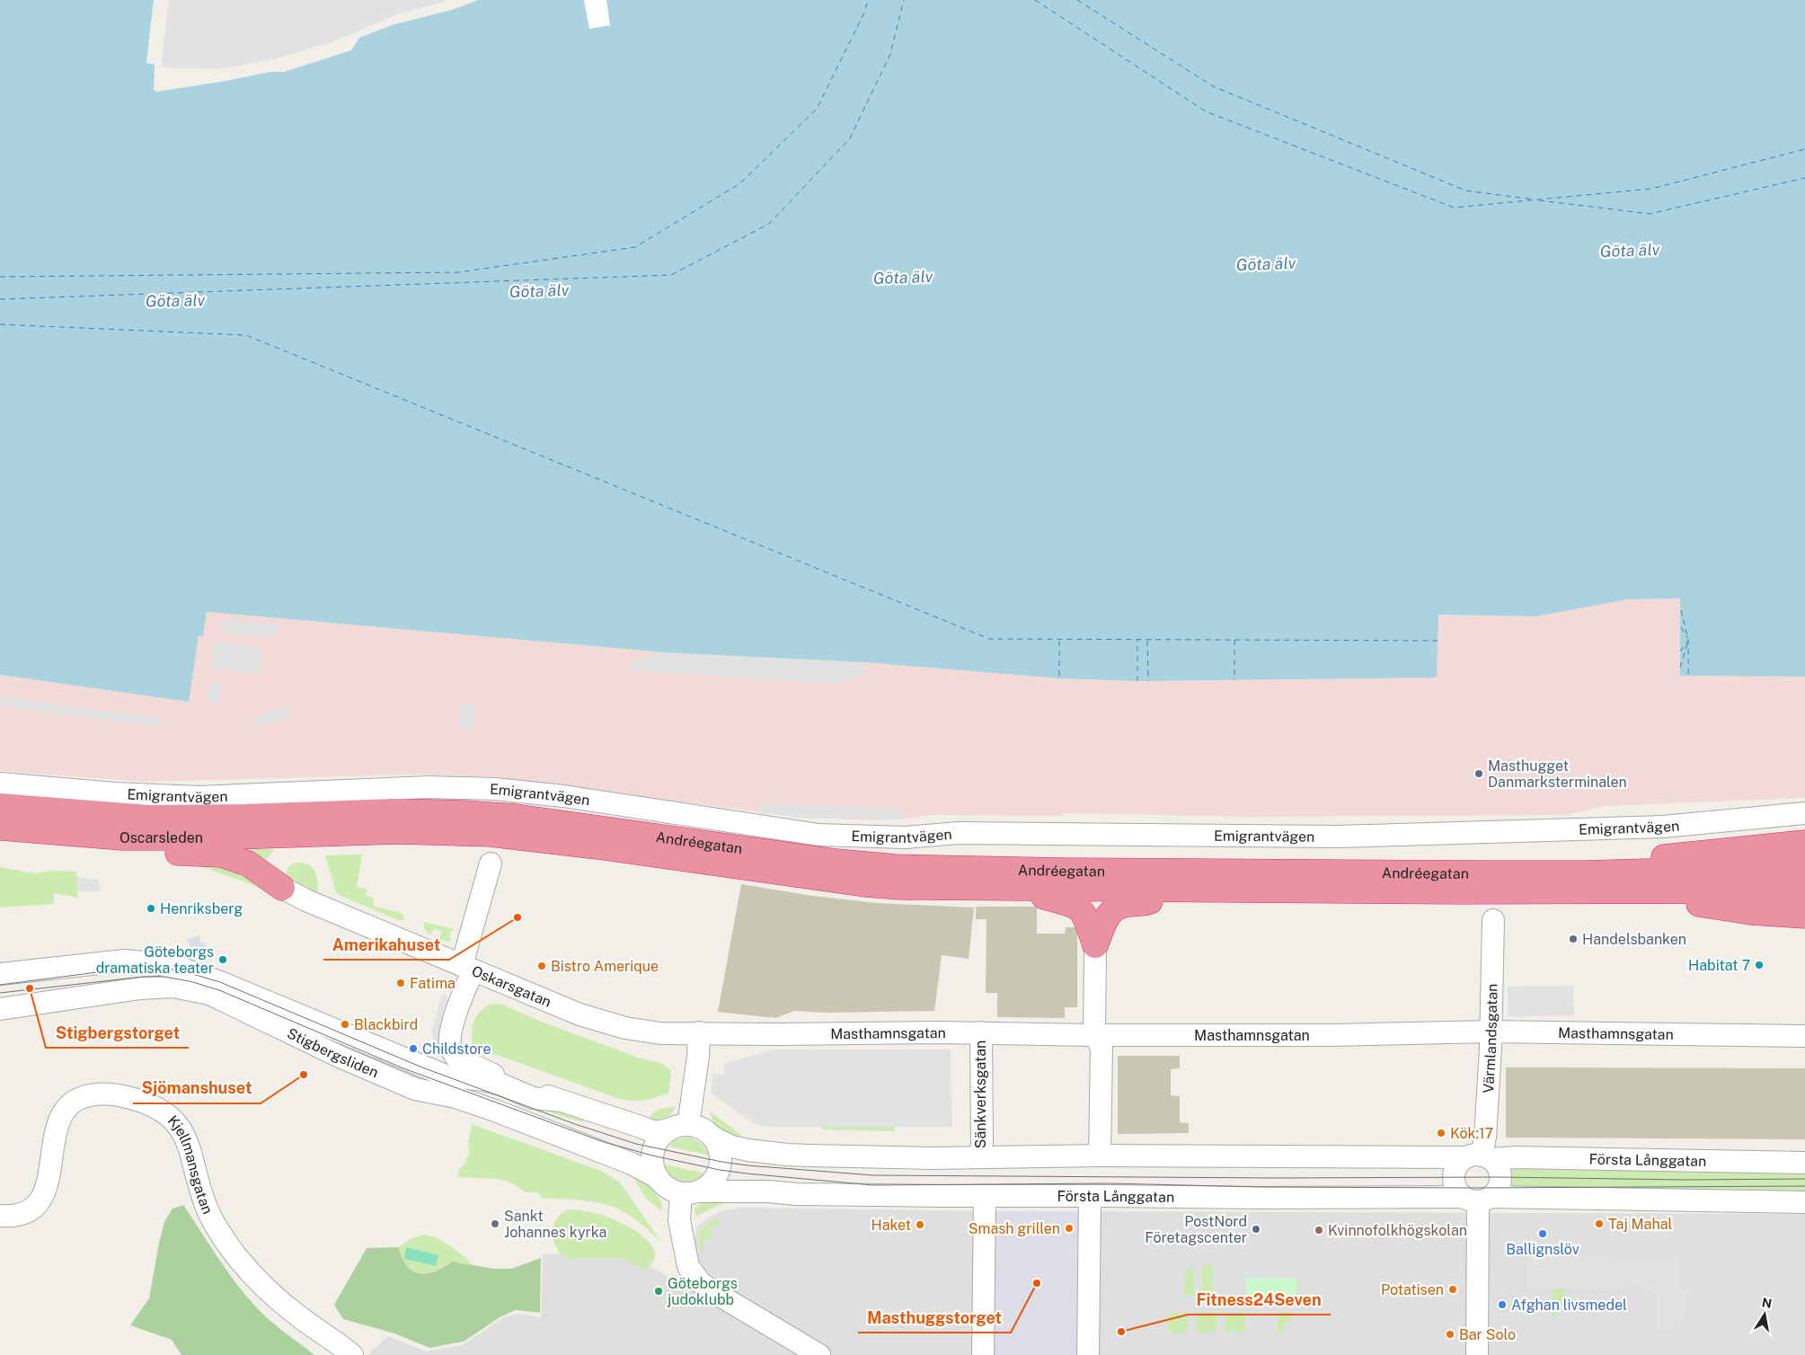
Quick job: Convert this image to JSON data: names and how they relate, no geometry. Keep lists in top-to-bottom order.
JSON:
{
  "streets": {
    "highway": ["Oscarsleden", "Andréegatan"],
    "street": [
      "Emigrantvägen",
      "Oskarsgatan",
      "Masthamnsgatan",
      "Värmlandsgatan",
      "Stigbergsliden",
      "Sänkverksgatan",
      "Första Långgatan",
      "Kjellmansgatan"
    ]
  },
  "crossings": [
    ["Oscarsleden", "Andréegatan"],
    ["Oskarsgatan", "Masthamnsgatan"],
    ["Oskarsgatan", "Stigbergsliden"],
    ["Masthamnsgatan", "Värmlandsgatan"],
    ["Masthamnsgatan", "Sänkverksgatan"],
    ["Värmlandsgatan", "Första Långgatan"],
    ["Stigbergsliden", "Första Långgatan"],
    ["Sänkverksgatan", "Första Långgatan"]
  ],
  "water": ["Göta älv"],
  "places": [
    "Masthugget Danmarksterminalen",
    "Henriksberg",
    "Amerikahuset",
    "Handelsbanken",
    "Göteborgs dramatiska teater",
    "Habitat 7",
    "Bistro Amerique",
    "Fatima",
    "Stigbergstorget",
    "Blackbird",
    "Childstore",
    "Sjömanshuset",
    "Kök:17",
    "Sankt Johannes kyrka",
    "Taj Mahal",
    "Haket",
    "Smash grillen",
    "PostNord Företagscenter",
    "Kvinnofolkhögskolan",
    "Ballignslöv",
    "Masthuggstorget",
    "Potatisen",
    "Göteborgs judoklubb",
    "Afghan livsmedel",
    "Fitness24Seven",
    "Bar Solo"
  ],
  "north": "top"
}
